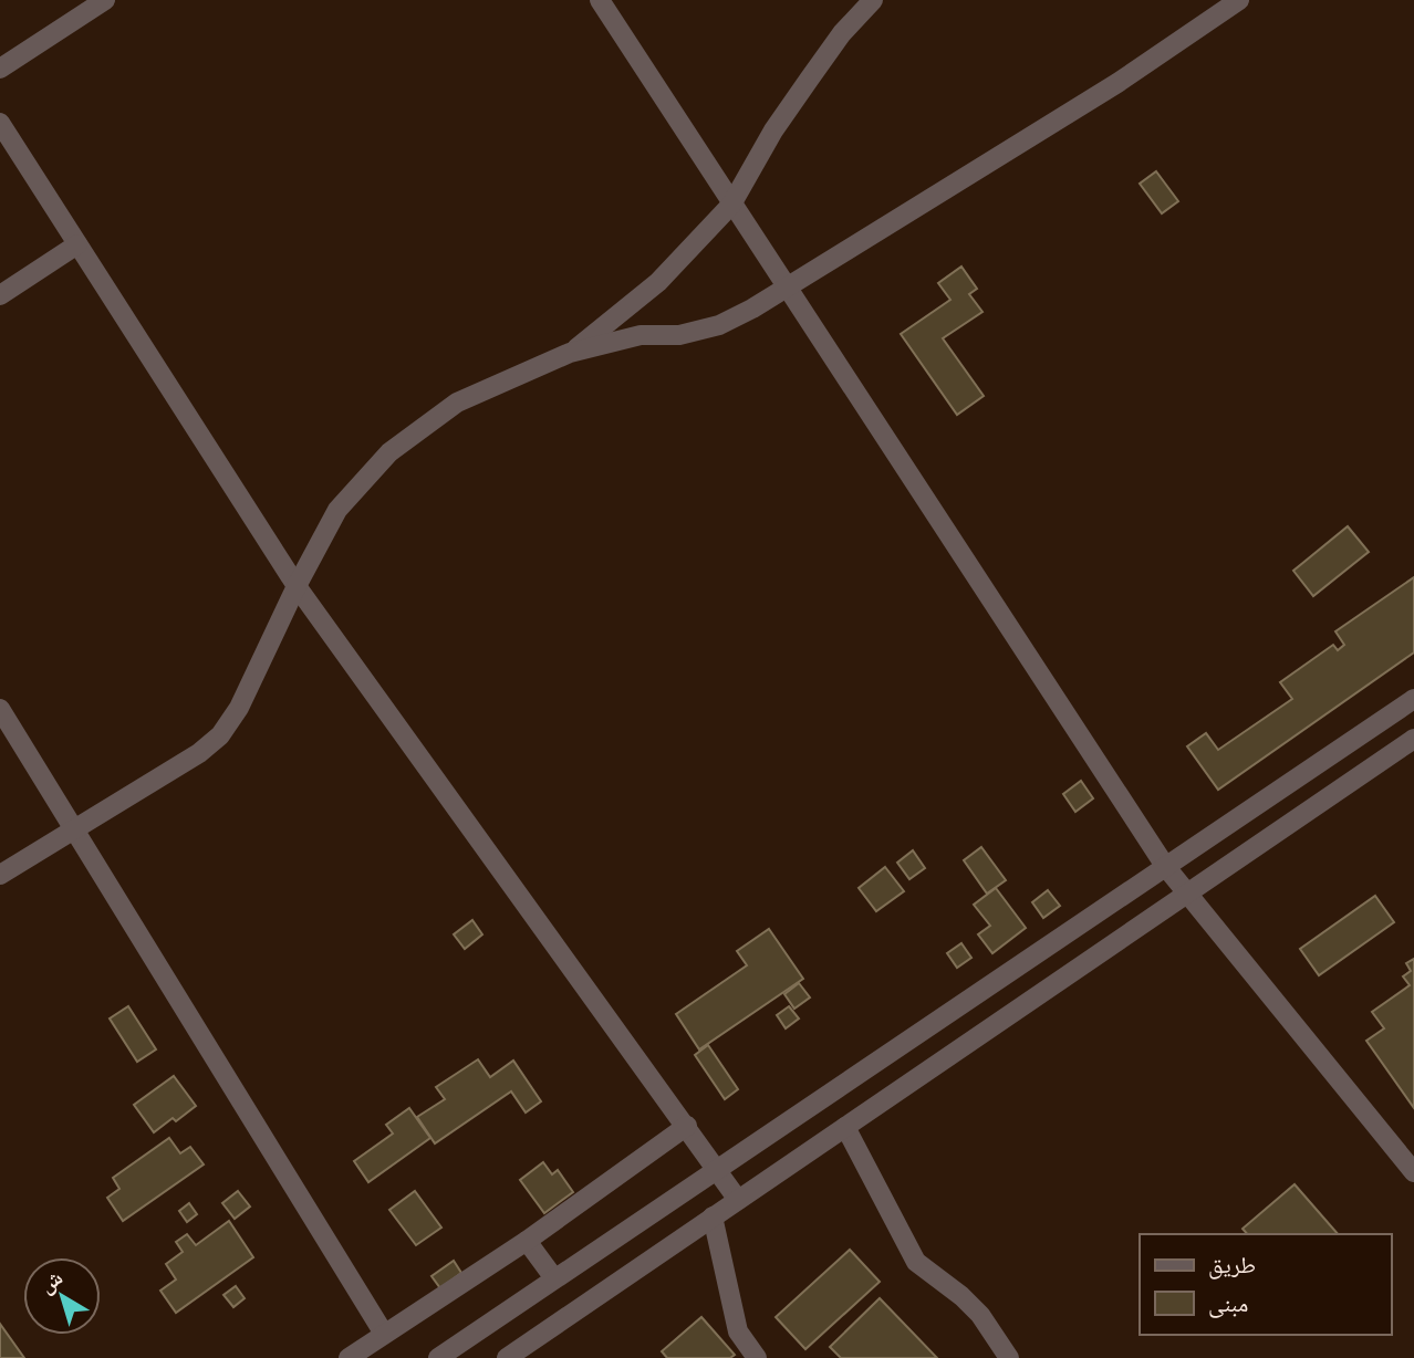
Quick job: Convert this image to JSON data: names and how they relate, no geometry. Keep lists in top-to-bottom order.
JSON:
{
  "legend": ["طريق", "مبنى"],
  "north": "top left"
}
